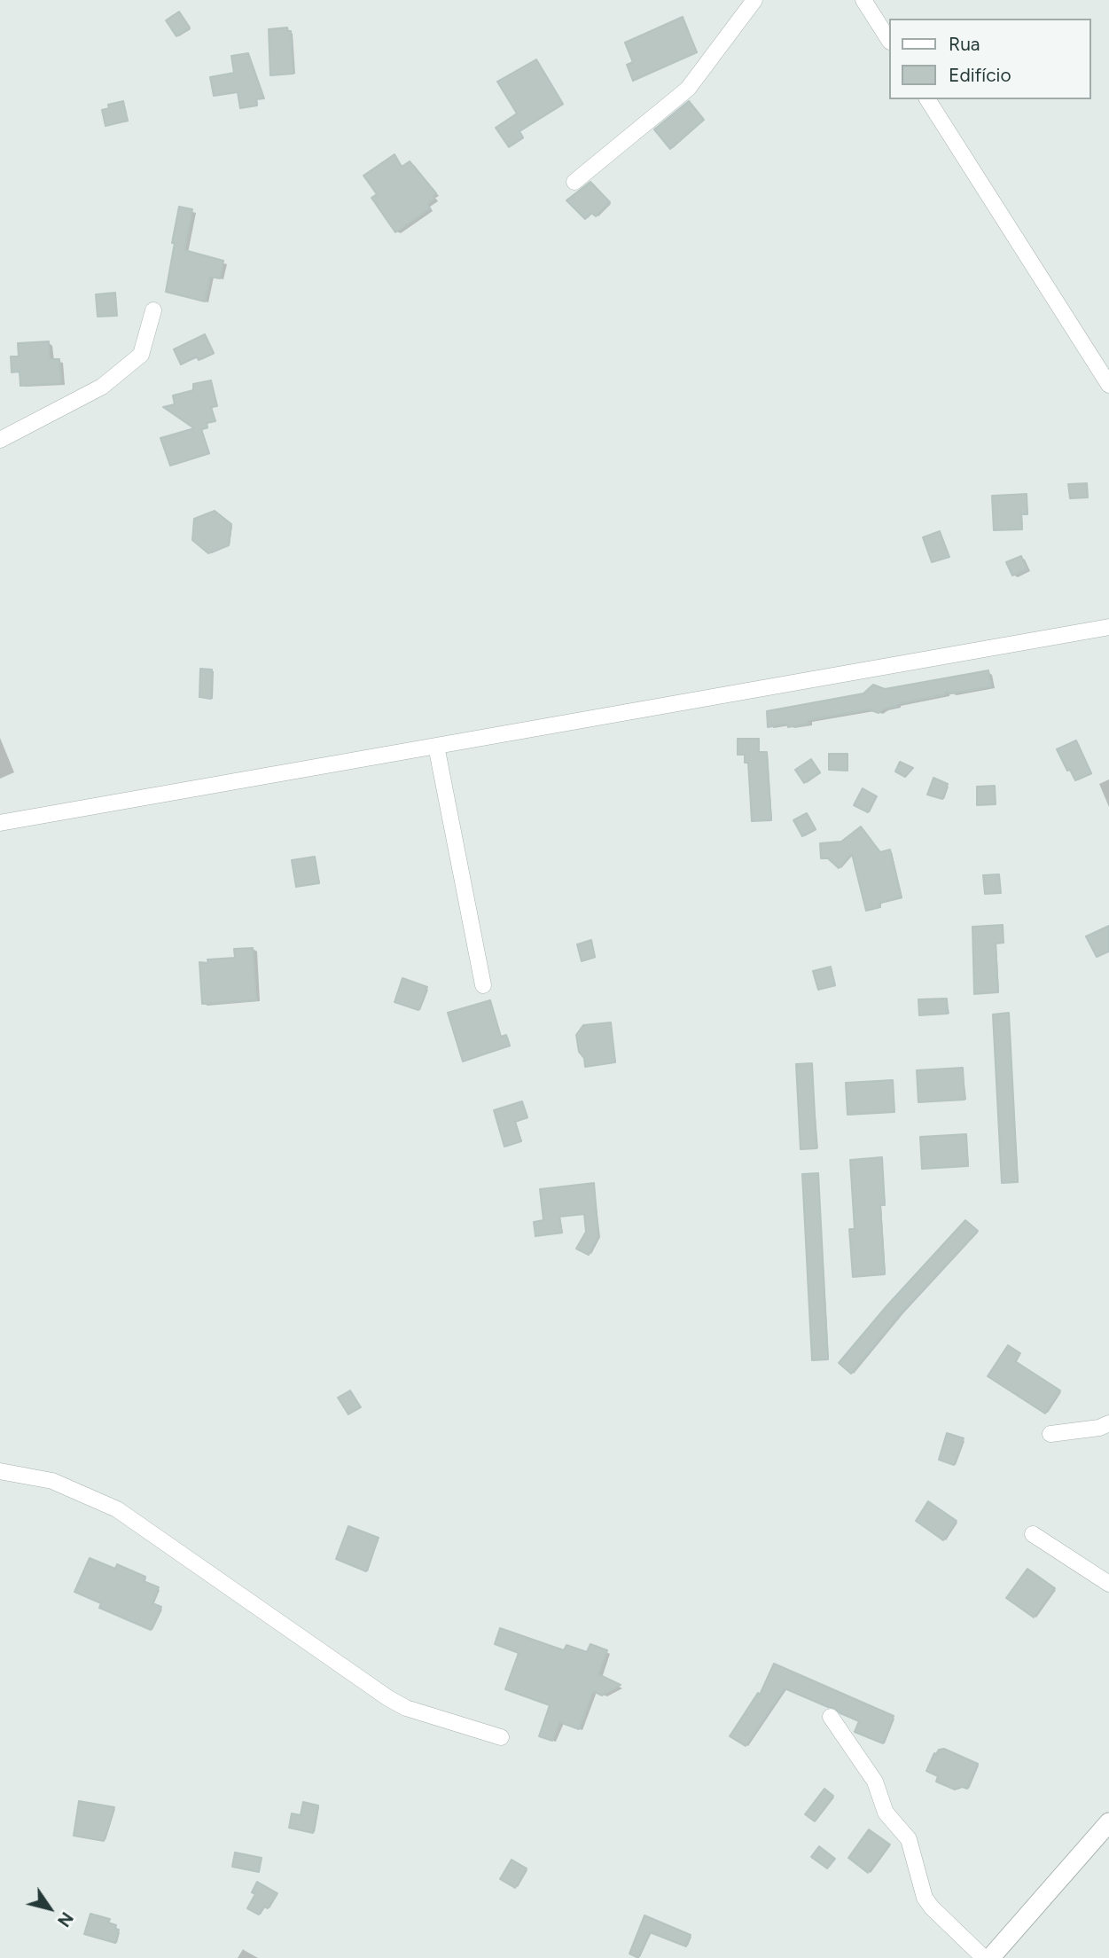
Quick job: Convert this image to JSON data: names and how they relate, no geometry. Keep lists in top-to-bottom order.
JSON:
{
  "legend": ["Rua", "Edifício"],
  "north": "bottom right"
}
